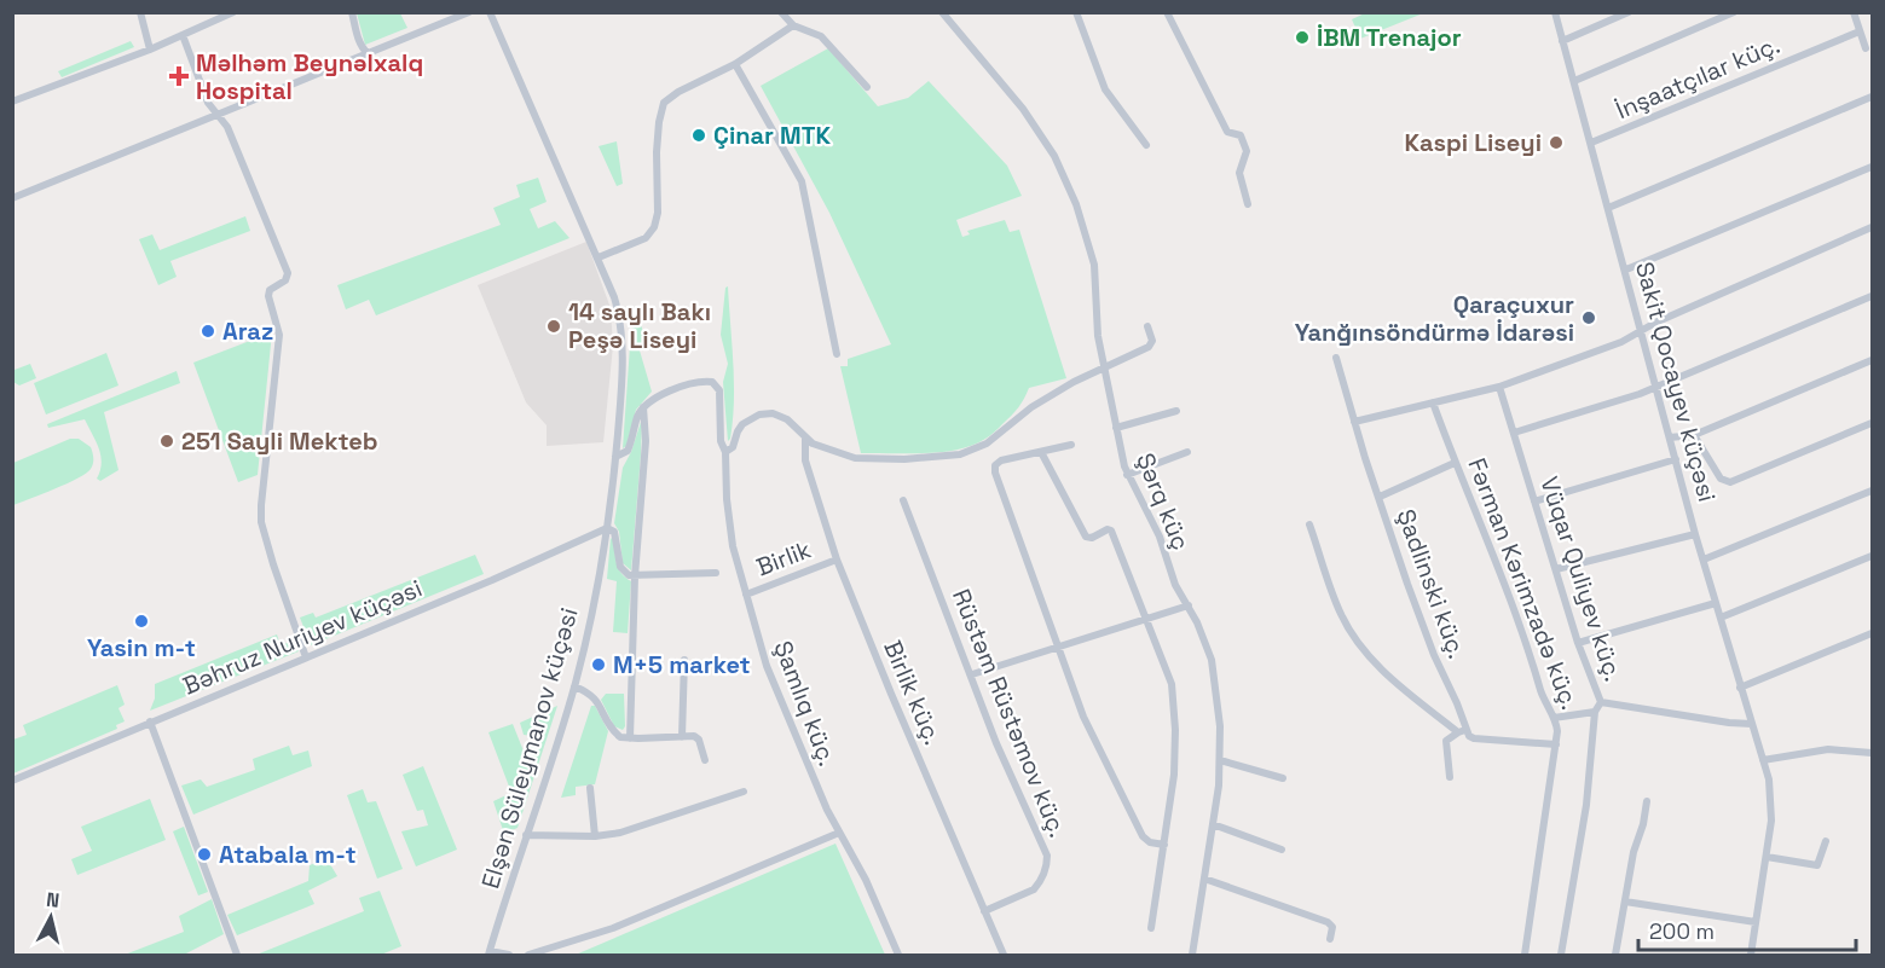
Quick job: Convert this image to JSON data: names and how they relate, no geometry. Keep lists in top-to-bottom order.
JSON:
{
  "streets": {
    "street": [
      "İnşaatçılar küç.",
      "Sakit Qocayev küçəsi",
      "Şərq küç",
      "Birlik",
      "Vüqar Quliyev küç.",
      "Şadlinski küç.",
      "Fərman Kərimzadə küç.",
      "Bəhruz Nuriyev küçəsi",
      "Birlik küç.",
      "Şamlıq küç.",
      "Rüstəm Rüstəmov küç.",
      "Elşən Süleymanov küçəsi"
    ]
  },
  "crossings": [
    ["İnşaatçılar küç.", "Sakit Qocayev küçəsi"],
    ["Birlik", "Birlik küç."],
    ["Birlik", "Şamlıq küç."],
    ["Bəhruz Nuriyev küçəsi", "Elşən Süleymanov küçəsi"],
    ["Birlik küç.", "Rüstəm Rüstəmov küç."]
  ],
  "places": {
    "other": [
      "İBM Trenajor",
      "Çinar MTK",
      "Kaspi Liseyi",
      "Qaraçuxur Yanğınsöndürmə İdarəsi",
      "14 saylı Bakı Peşə Liseyi",
      "Araz",
      "251 Sayli Mekteb",
      "Yasin m-t",
      "М+5 market",
      "Atabala m-t"
    ],
    "health": ["Məlhəm Beynəlxalq Hospital"]
  },
  "scale_bar": "200 m",
  "north": "top"
}
